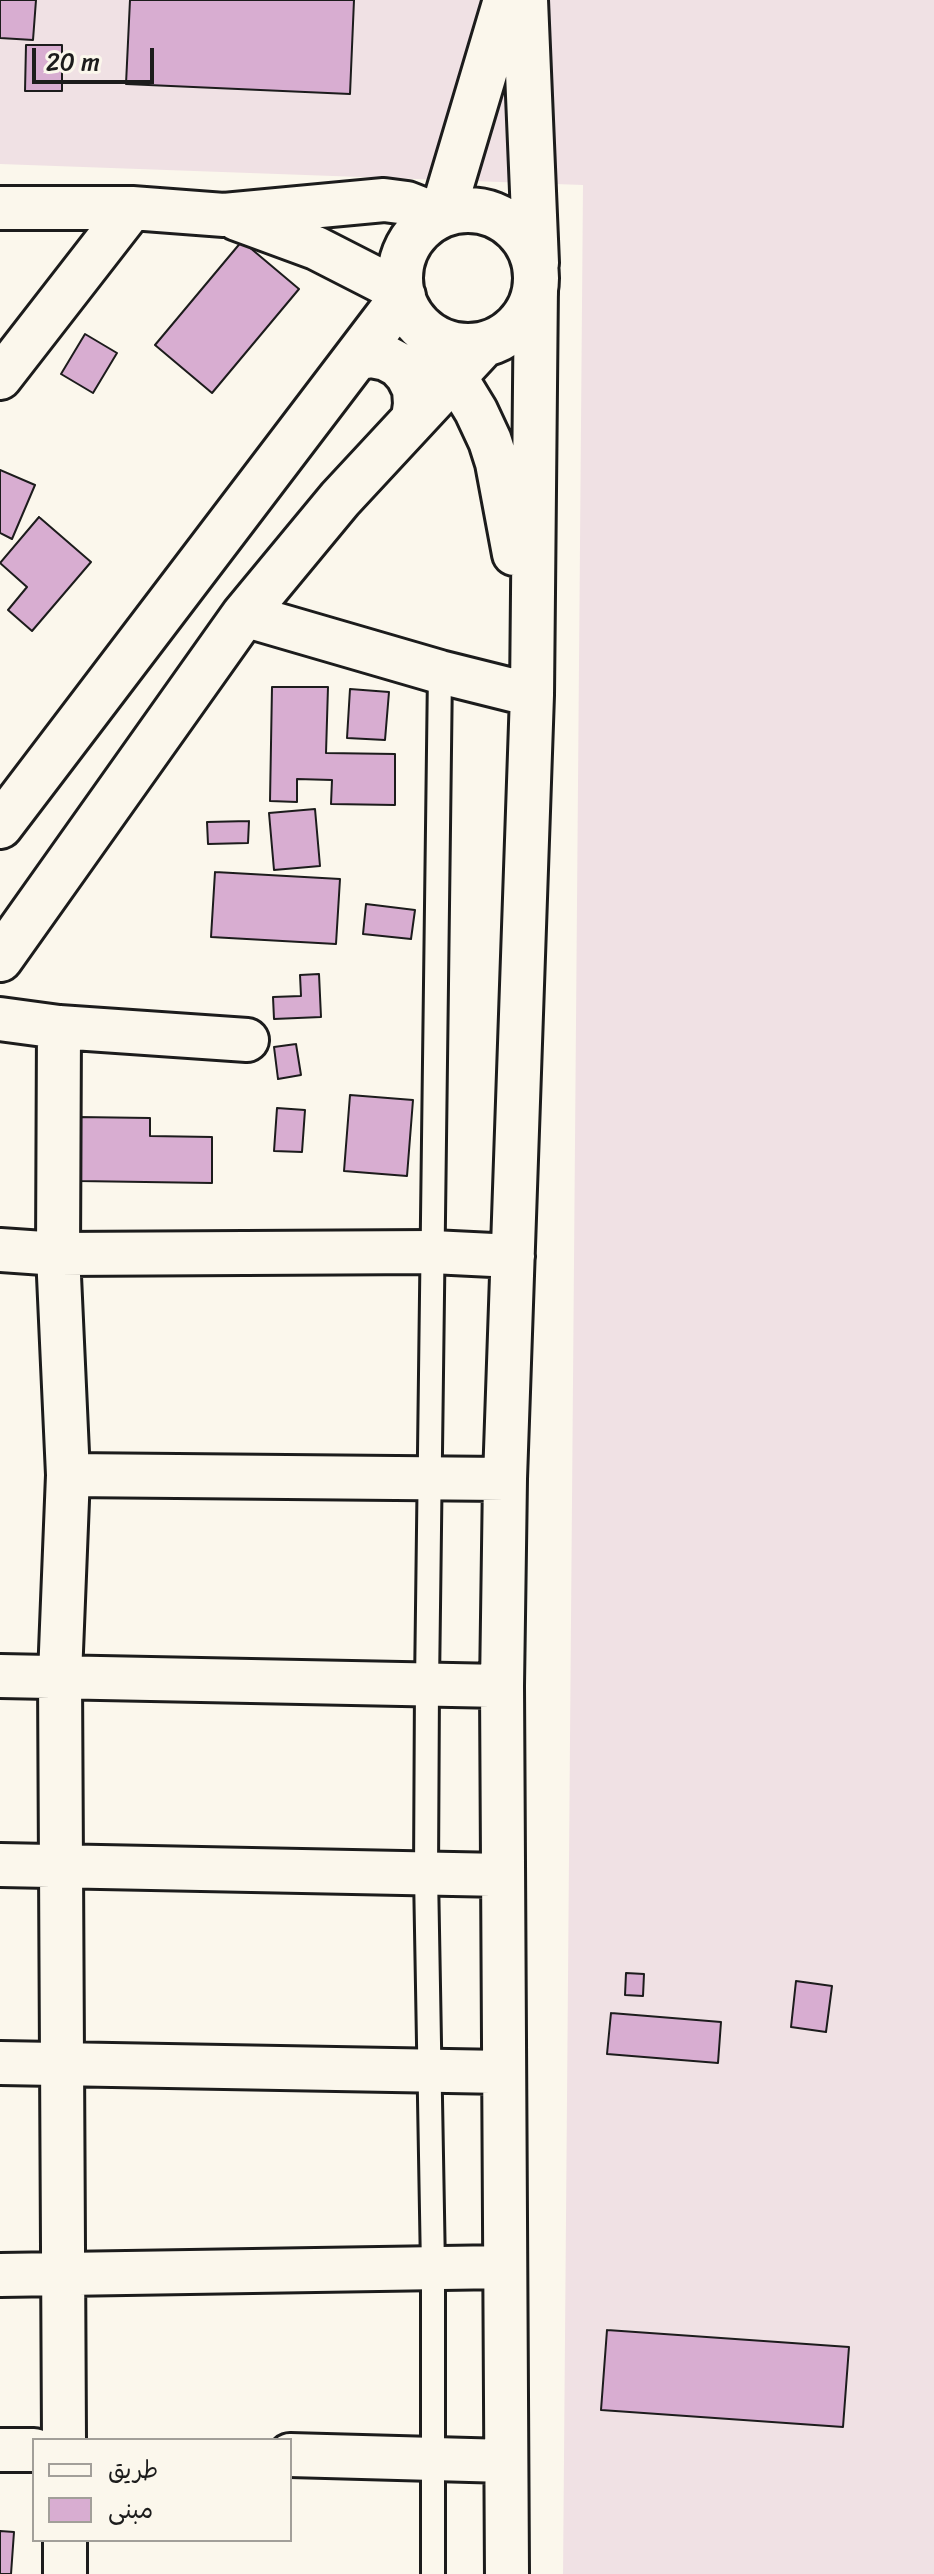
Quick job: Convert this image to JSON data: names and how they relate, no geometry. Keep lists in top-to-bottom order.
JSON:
{
  "legend": ["طريق", "مبنى"],
  "scale_bar": "20 m"
}
